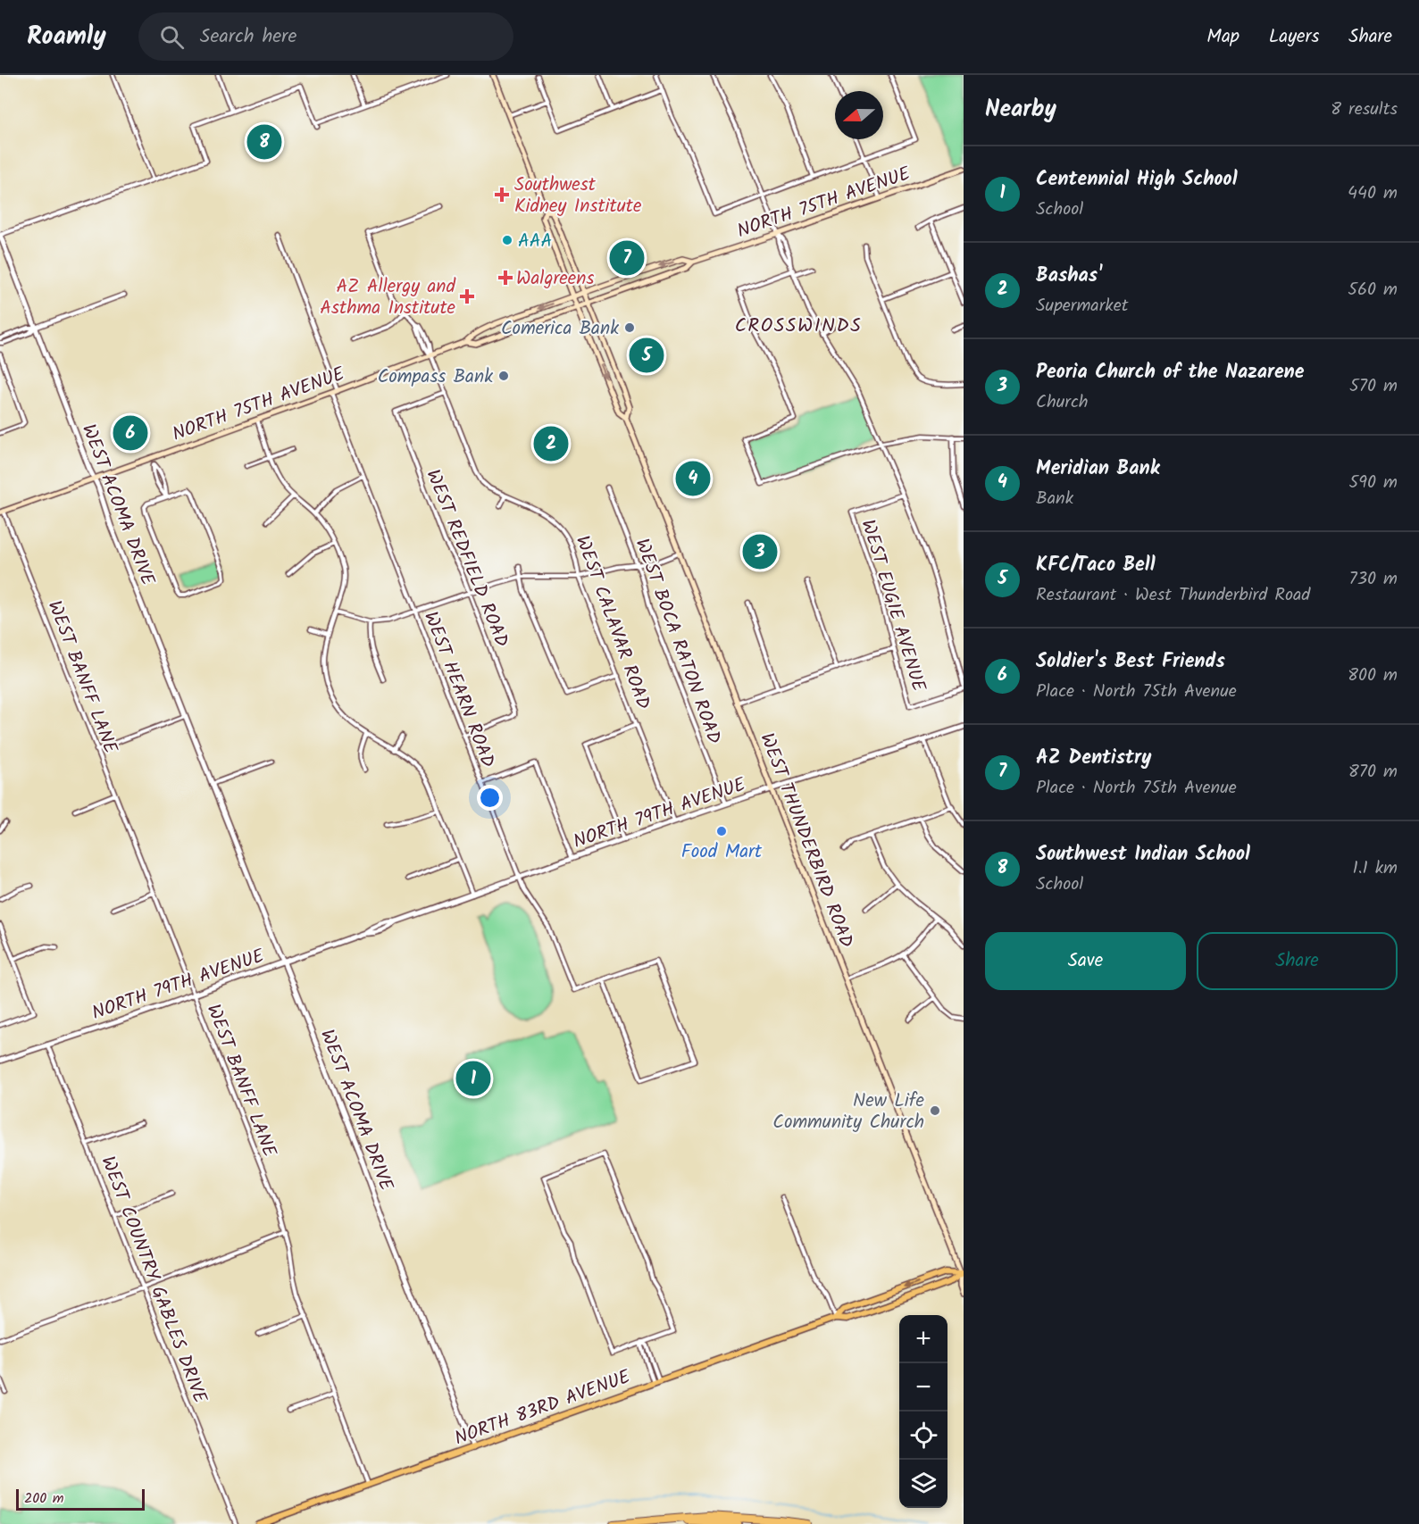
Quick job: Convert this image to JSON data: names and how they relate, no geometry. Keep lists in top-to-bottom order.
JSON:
{
  "streets": {
    "main road": ["NORTH 75TH AVENUE", "WEST THUNDERBIRD ROAD", "NORTH 83RD AVENUE"],
    "street": [
      "WEST ACOMA DRIVE",
      "WEST REDFIELD ROAD",
      "WEST EUGIE AVENUE",
      "WEST CALAVAR ROAD",
      "WEST BOCA RATON ROAD",
      "WEST BANFF LANE",
      "WEST HEARN ROAD",
      "NORTH 79TH AVENUE",
      "WEST COUNTRY GABLES DRIVE"
    ]
  },
  "crossings": [
    ["NORTH 75TH AVENUE", "WEST ACOMA DRIVE"],
    ["NORTH 75TH AVENUE", "WEST CALAVAR ROAD"],
    ["NORTH 75TH AVENUE", "WEST BANFF LANE"],
    ["NORTH 75TH AVENUE", "WEST HEARN ROAD"],
    ["NORTH 75TH AVENUE", "WEST THUNDERBIRD ROAD"],
    ["WEST ACOMA DRIVE", "NORTH 79TH AVENUE"],
    ["WEST ACOMA DRIVE", "NORTH 83RD AVENUE"],
    ["WEST REDFIELD ROAD", "WEST CALAVAR ROAD"],
    ["WEST REDFIELD ROAD", "WEST HEARN ROAD"],
    ["WEST CALAVAR ROAD", "NORTH 79TH AVENUE"],
    ["WEST BOCA RATON ROAD", "NORTH 79TH AVENUE"],
    ["WEST BANFF LANE", "NORTH 79TH AVENUE"],
    ["WEST BANFF LANE", "NORTH 83RD AVENUE"],
    ["WEST HEARN ROAD", "NORTH 79TH AVENUE"],
    ["NORTH 79TH AVENUE", "WEST THUNDERBIRD ROAD"],
    ["NORTH 79TH AVENUE", "WEST COUNTRY GABLES DRIVE"],
    ["WEST THUNDERBIRD ROAD", "NORTH 83RD AVENUE"]
  ],
  "districts": ["CROSSWINDS"],
  "places": {
    "health": ["Southwest Kidney Institute", "Walgreens", "AZ Allergy and Asthma Institute"],
    "other": [
      "AAA",
      "Comerica Bank",
      "Compass Bank",
      "Food Mart",
      "New Life Community Church"
    ]
  },
  "scale_bar": "200 m",
  "north": "left",
  "page": {
    "header": "Roamly",
    "search": "Search here",
    "nav": ["Map", "Layers", "Share"],
    "heading": ["Nearby", "8 results"],
    "pins": [
      "8",
      "7",
      "5",
      "6",
      "2",
      "4",
      "3",
      "1"
    ],
    "list": [
      {
        "mark": "1",
        "name": "Centennial High School",
        "note": "School",
        "value": "440 m"
      },
      {
        "mark": "2",
        "name": "Bashas'",
        "note": "Supermarket",
        "value": "560 m"
      },
      {
        "mark": "3",
        "name": "Peoria Church of the Nazarene",
        "note": "Church",
        "value": "570 m"
      },
      {
        "mark": "4",
        "name": "Meridian Bank",
        "note": "Bank",
        "value": "590 m"
      },
      {
        "mark": "5",
        "name": "KFC/Taco Bell",
        "note": "Restaurant · West Thunderbird Road",
        "value": "730 m"
      },
      {
        "mark": "6",
        "name": "Soldier's Best Friends",
        "note": "Place · North 75th Avenue",
        "value": "800 m"
      },
      {
        "mark": "7",
        "name": "AZ Dentistry",
        "note": "Place · North 75th Avenue",
        "value": "870 m"
      },
      {
        "mark": "8",
        "name": "Southwest Indian School",
        "note": "School",
        "value": "1.1 km"
      }
    ],
    "buttons": ["Save", "Share"],
    "map_buttons": ["+", "−"],
    "scale": "200 m"
  }
}
